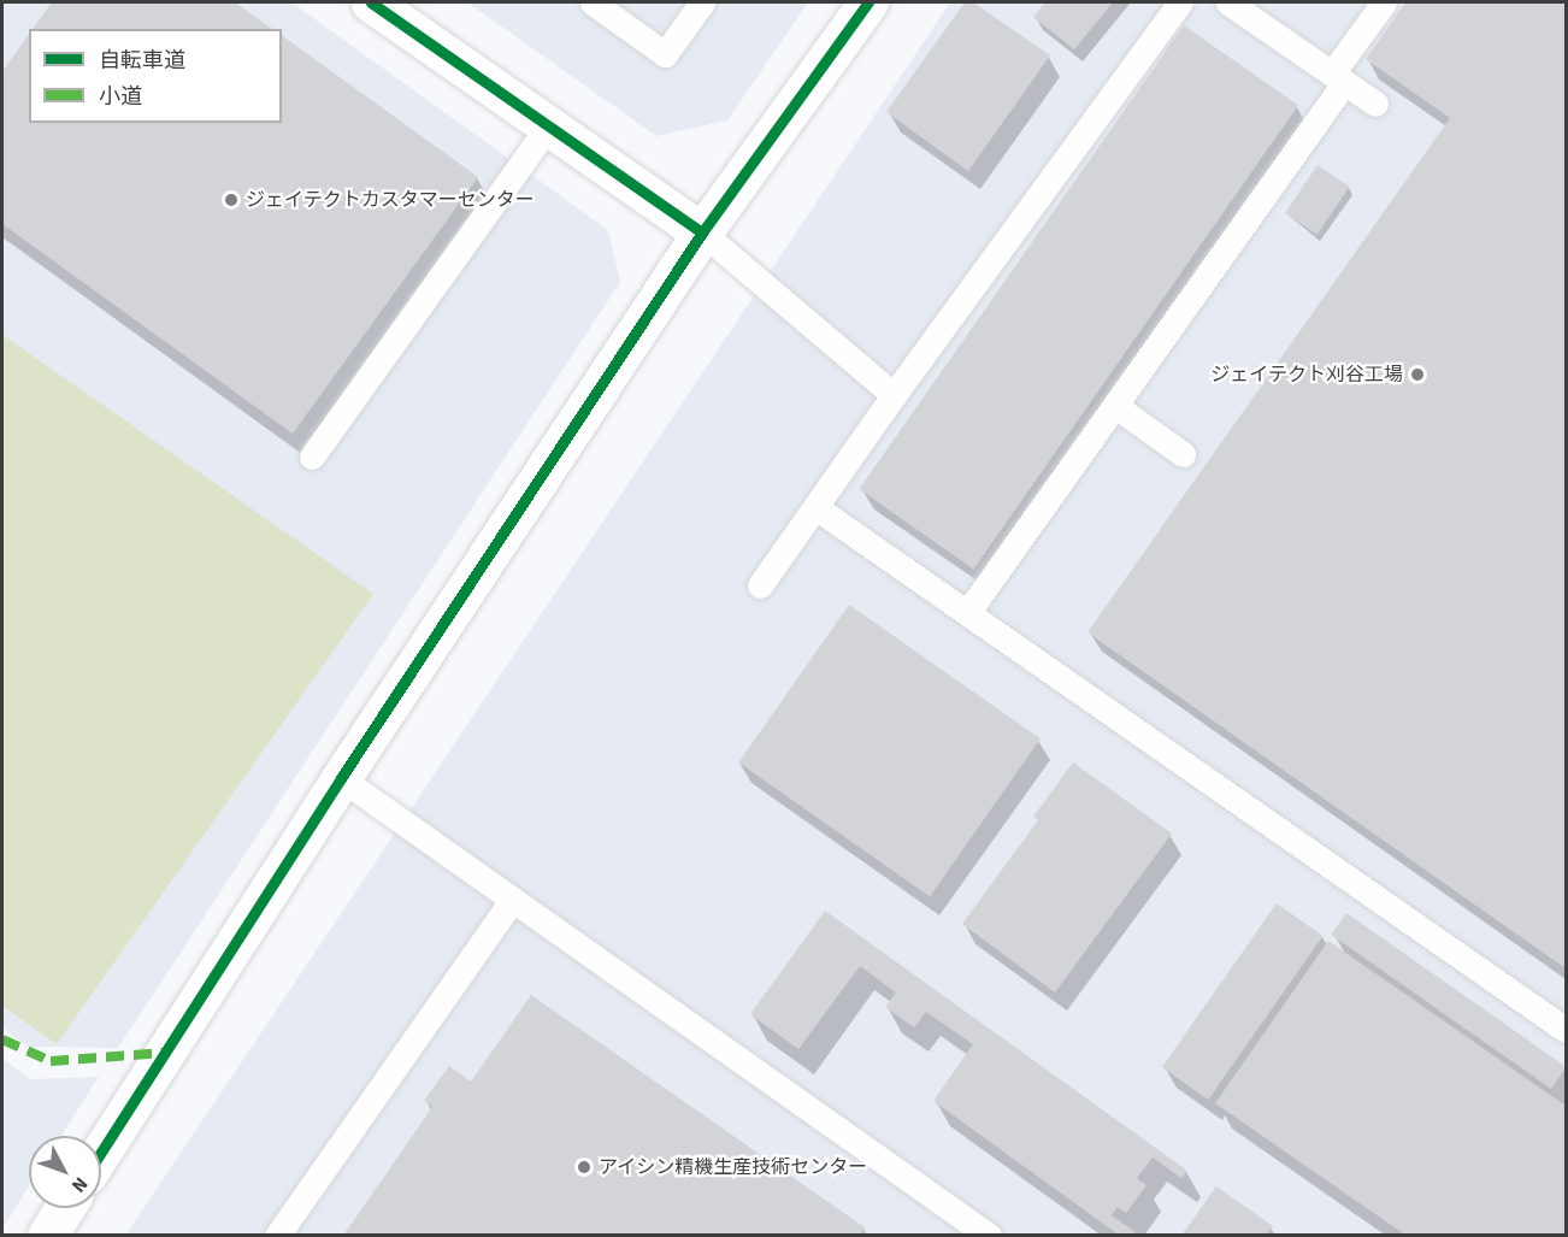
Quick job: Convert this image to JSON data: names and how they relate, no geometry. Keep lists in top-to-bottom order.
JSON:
{
  "places": ["ジェイテクトカスタマーセンター", "ジェイテクト刈谷工場", "アイシン精機生産技術センター"],
  "legend": ["自転車道", "小道"],
  "north": "bottom right"
}
